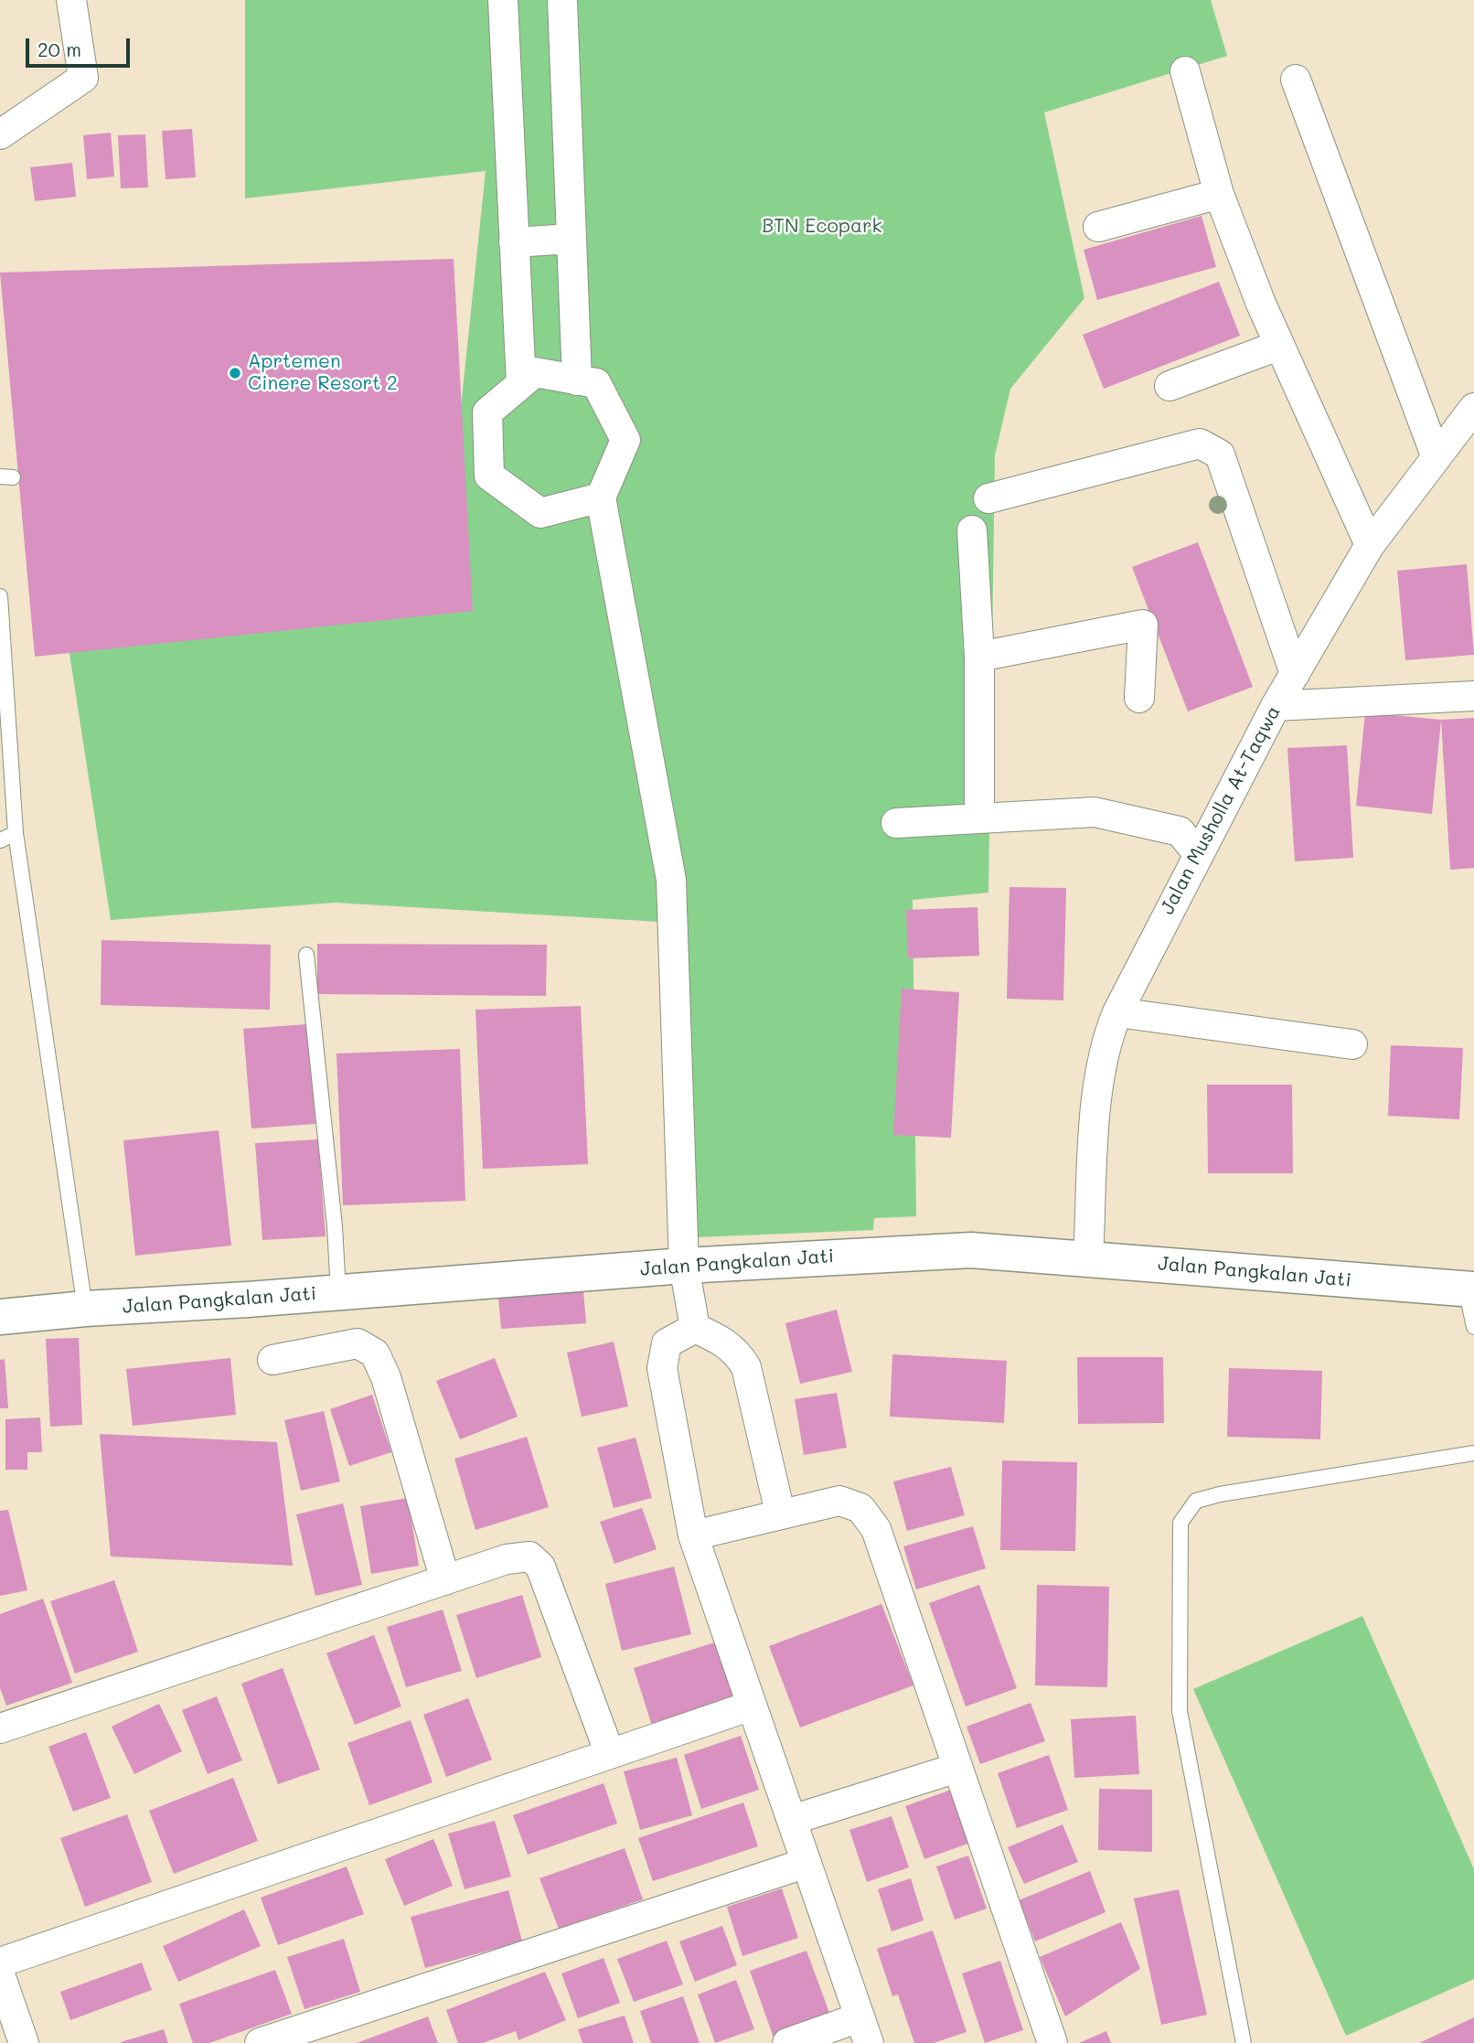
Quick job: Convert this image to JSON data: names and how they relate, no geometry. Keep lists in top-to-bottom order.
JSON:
{
  "streets": {
    "main road": ["Jalan Pangkalan Jati"],
    "street": ["Jalan Musholla At-Taqwa"]
  },
  "crossings": [
    ["Jalan Musholla At-Taqwa", "Jalan Pangkalan Jati"]
  ],
  "parks": ["BTN Ecopark"],
  "places": ["Aprtemen Cinere Resort 2"],
  "scale_bar": "20 m"
}
